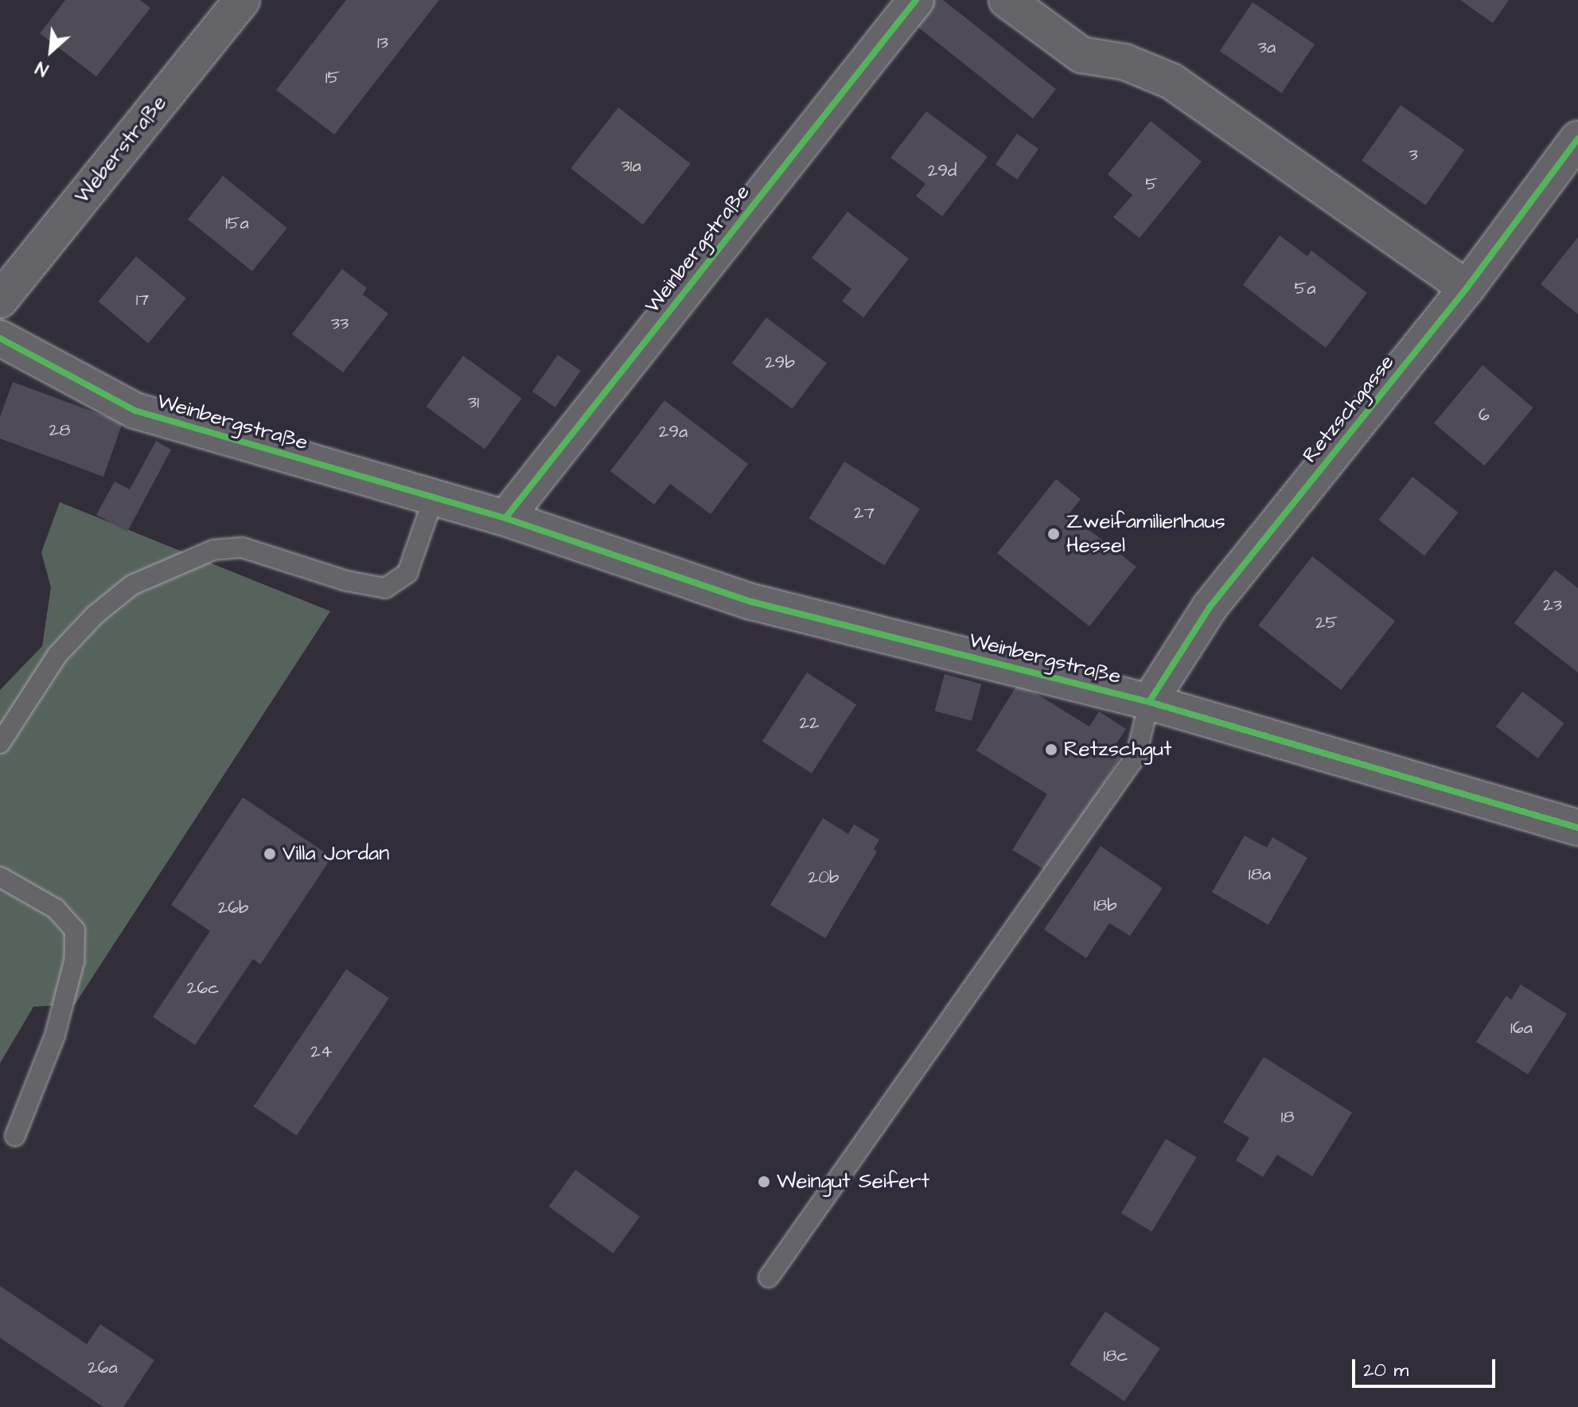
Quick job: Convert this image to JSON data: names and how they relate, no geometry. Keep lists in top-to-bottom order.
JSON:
{
  "streets": {
    "street": ["Weberstraße", "Weinbergstraße", "Retzschgasse"]
  },
  "crossings": [
    ["Weinbergstraße", "Retzschgasse"]
  ],
  "places": [
    "Zweifamilienhaus Hessel",
    "Retzschgut",
    "Villa Jordan",
    "Weingut Seifert"
  ],
  "house_numbers": [
    "13",
    "3a",
    "15",
    "3",
    "31a",
    "29d",
    "5",
    "15a",
    "5a",
    "17",
    "33",
    "29b",
    "31",
    "6",
    "28",
    "29a",
    "27",
    "23",
    "25",
    "22",
    "18a",
    "20b",
    "18b",
    "26b",
    "26c",
    "16a",
    "24",
    "18",
    "18c",
    "26a"
  ],
  "scale_bar": "20 m",
  "north": "bottom left"
}
